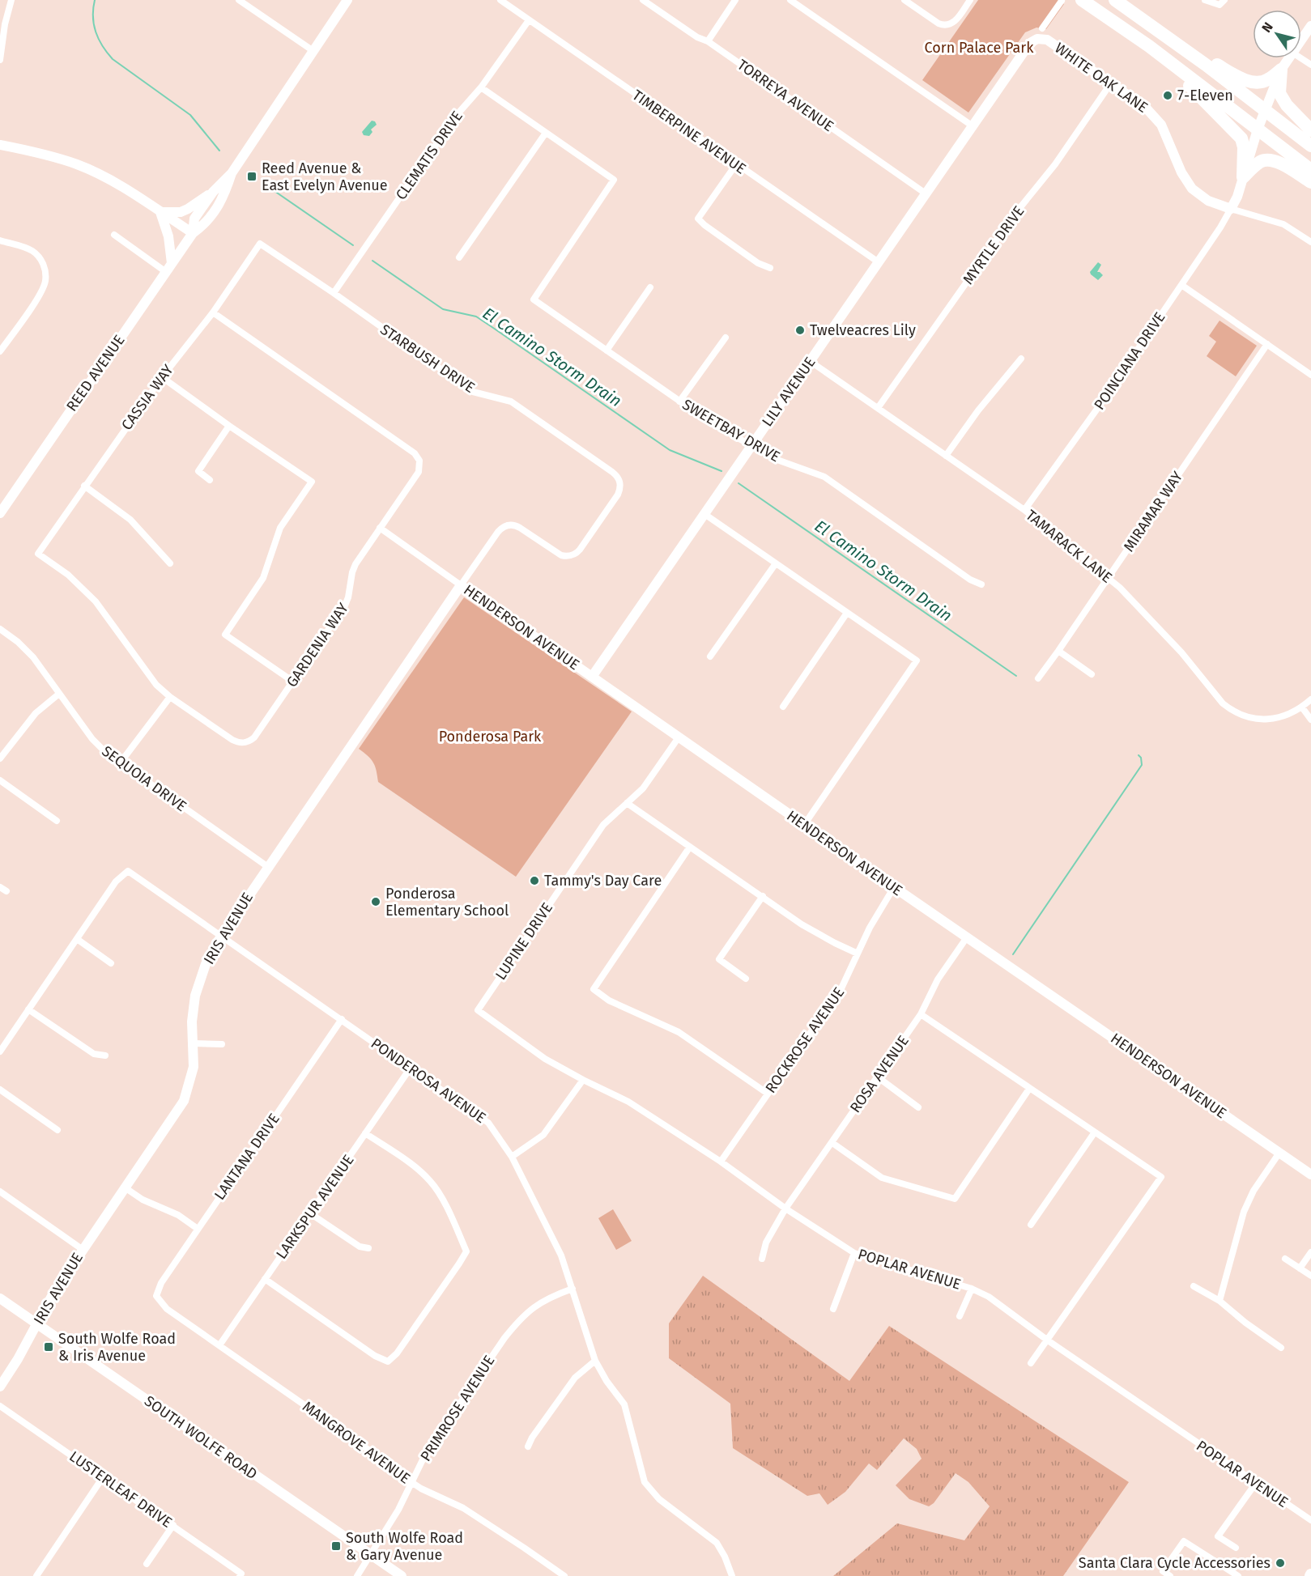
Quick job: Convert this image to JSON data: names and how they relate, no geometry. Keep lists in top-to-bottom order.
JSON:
{
  "streets": {
    "street": [
      "WHITE OAK LANE",
      "TORREYA AVENUE",
      "TIMBERPINE AVENUE",
      "CLEMATIS DRIVE",
      "MYRTLE DRIVE",
      "STARBUSH DRIVE",
      "POINCIANA DRIVE",
      "REED AVENUE",
      "LILY AVENUE",
      "CASSIA WAY",
      "SWEETBAY DRIVE",
      "MIRAMAR WAY",
      "TAMARACK LANE",
      "HENDERSON AVENUE",
      "GARDENIA WAY",
      "SEQUOIA DRIVE",
      "IRIS AVENUE",
      "LUPINE DRIVE",
      "ROCKROSE AVENUE",
      "ROSA AVENUE",
      "PONDEROSA AVENUE",
      "LANTANA DRIVE",
      "LARKSPUR AVENUE",
      "POPLAR AVENUE",
      "PRIMROSE AVENUE",
      "SOUTH WOLFE ROAD",
      "MANGROVE AVENUE",
      "LUSTERLEAF DRIVE"
    ]
  },
  "crossings": [
    ["WHITE OAK LANE", "MYRTLE DRIVE"],
    ["WHITE OAK LANE", "POINCIANA DRIVE"],
    ["WHITE OAK LANE", "LILY AVENUE"],
    ["TORREYA AVENUE", "LILY AVENUE"],
    ["TIMBERPINE AVENUE", "CLEMATIS DRIVE"],
    ["TIMBERPINE AVENUE", "LILY AVENUE"],
    ["CLEMATIS DRIVE", "STARBUSH DRIVE"],
    ["MYRTLE DRIVE", "TAMARACK LANE"],
    ["STARBUSH DRIVE", "CASSIA WAY"],
    ["STARBUSH DRIVE", "IRIS AVENUE"],
    ["POINCIANA DRIVE", "TAMARACK LANE"],
    ["LILY AVENUE", "SWEETBAY DRIVE"],
    ["LILY AVENUE", "TAMARACK LANE"],
    ["LILY AVENUE", "HENDERSON AVENUE"],
    ["CASSIA WAY", "GARDENIA WAY"],
    ["MIRAMAR WAY", "TAMARACK LANE"],
    ["HENDERSON AVENUE", "GARDENIA WAY"],
    ["HENDERSON AVENUE", "IRIS AVENUE"],
    ["HENDERSON AVENUE", "LUPINE DRIVE"],
    ["HENDERSON AVENUE", "ROCKROSE AVENUE"],
    ["HENDERSON AVENUE", "ROSA AVENUE"],
    ["SEQUOIA DRIVE", "IRIS AVENUE"],
    ["IRIS AVENUE", "PONDEROSA AVENUE"],
    ["IRIS AVENUE", "SOUTH WOLFE ROAD"],
    ["LUPINE DRIVE", "POPLAR AVENUE"],
    ["ROCKROSE AVENUE", "POPLAR AVENUE"],
    ["ROSA AVENUE", "POPLAR AVENUE"],
    ["PONDEROSA AVENUE", "LANTANA DRIVE"],
    ["PONDEROSA AVENUE", "LARKSPUR AVENUE"],
    ["PONDEROSA AVENUE", "PRIMROSE AVENUE"],
    ["LANTANA DRIVE", "MANGROVE AVENUE"],
    ["LARKSPUR AVENUE", "MANGROVE AVENUE"],
    ["PRIMROSE AVENUE", "SOUTH WOLFE ROAD"],
    ["PRIMROSE AVENUE", "MANGROVE AVENUE"]
  ],
  "water": ["El Camino Storm Drain"],
  "parks": ["Corn Palace Park", "Ponderosa Park"],
  "places": {
    "other": [
      "7-Eleven",
      "Twelveacres Lily",
      "Tammy's Day Care",
      "Ponderosa Elementary School",
      "Santa Clara Cycle Accessories"
    ],
    "transit": ["Reed Avenue & East Evelyn Avenue", "South Wolfe Road & Iris Avenue", "South Wolfe Road & Gary Avenue"]
  },
  "north": "top left"
}
